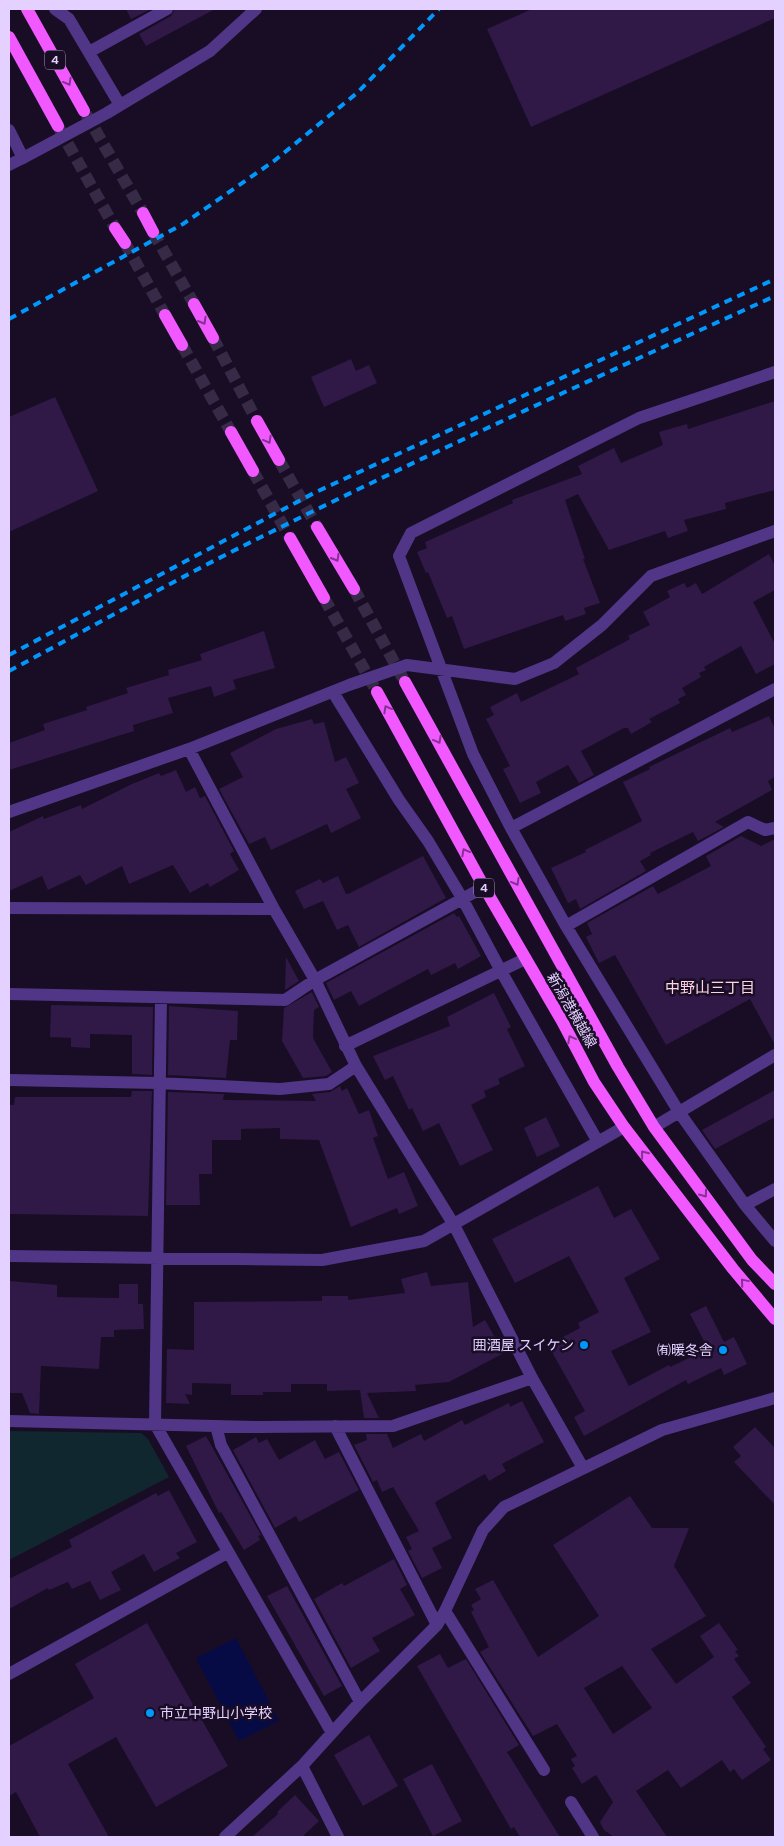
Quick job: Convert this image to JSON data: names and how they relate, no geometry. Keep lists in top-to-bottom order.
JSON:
{
  "streets": {
    "main road": ["4", "新潟港横越線"]
  },
  "districts": ["中野山三丁目"],
  "places": ["囲酒屋 スイケン", "㈲暖冬舎", "市立中野山小学校"]
}
